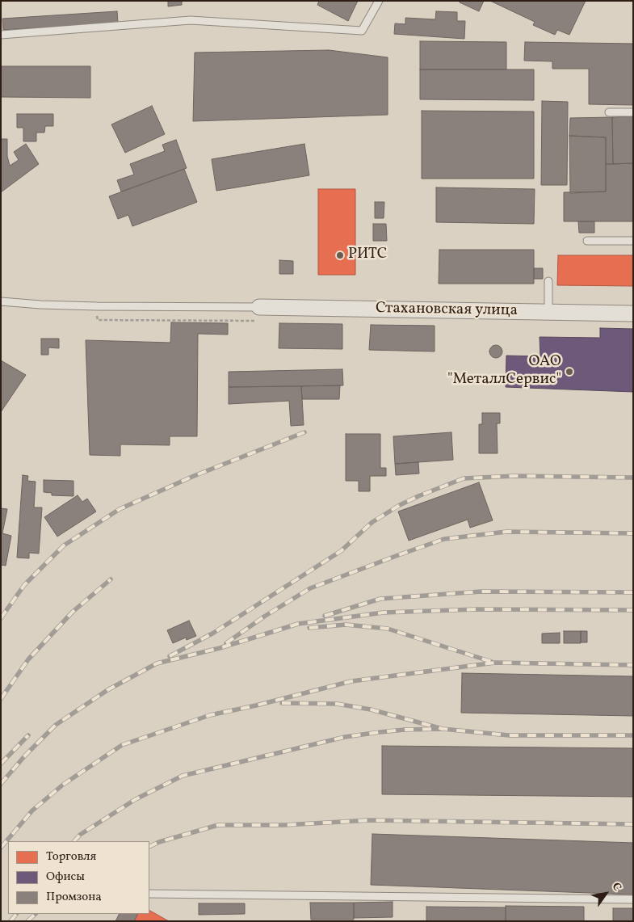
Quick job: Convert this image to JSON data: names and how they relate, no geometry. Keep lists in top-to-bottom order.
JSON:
{
  "streets": {
    "street": ["Стахановская улица"]
  },
  "places": ["РИТС", "ОАО \"МеталлСервис\""],
  "legend": ["Торговля", "Офисы", "Промзона"],
  "north": "top right"
}
